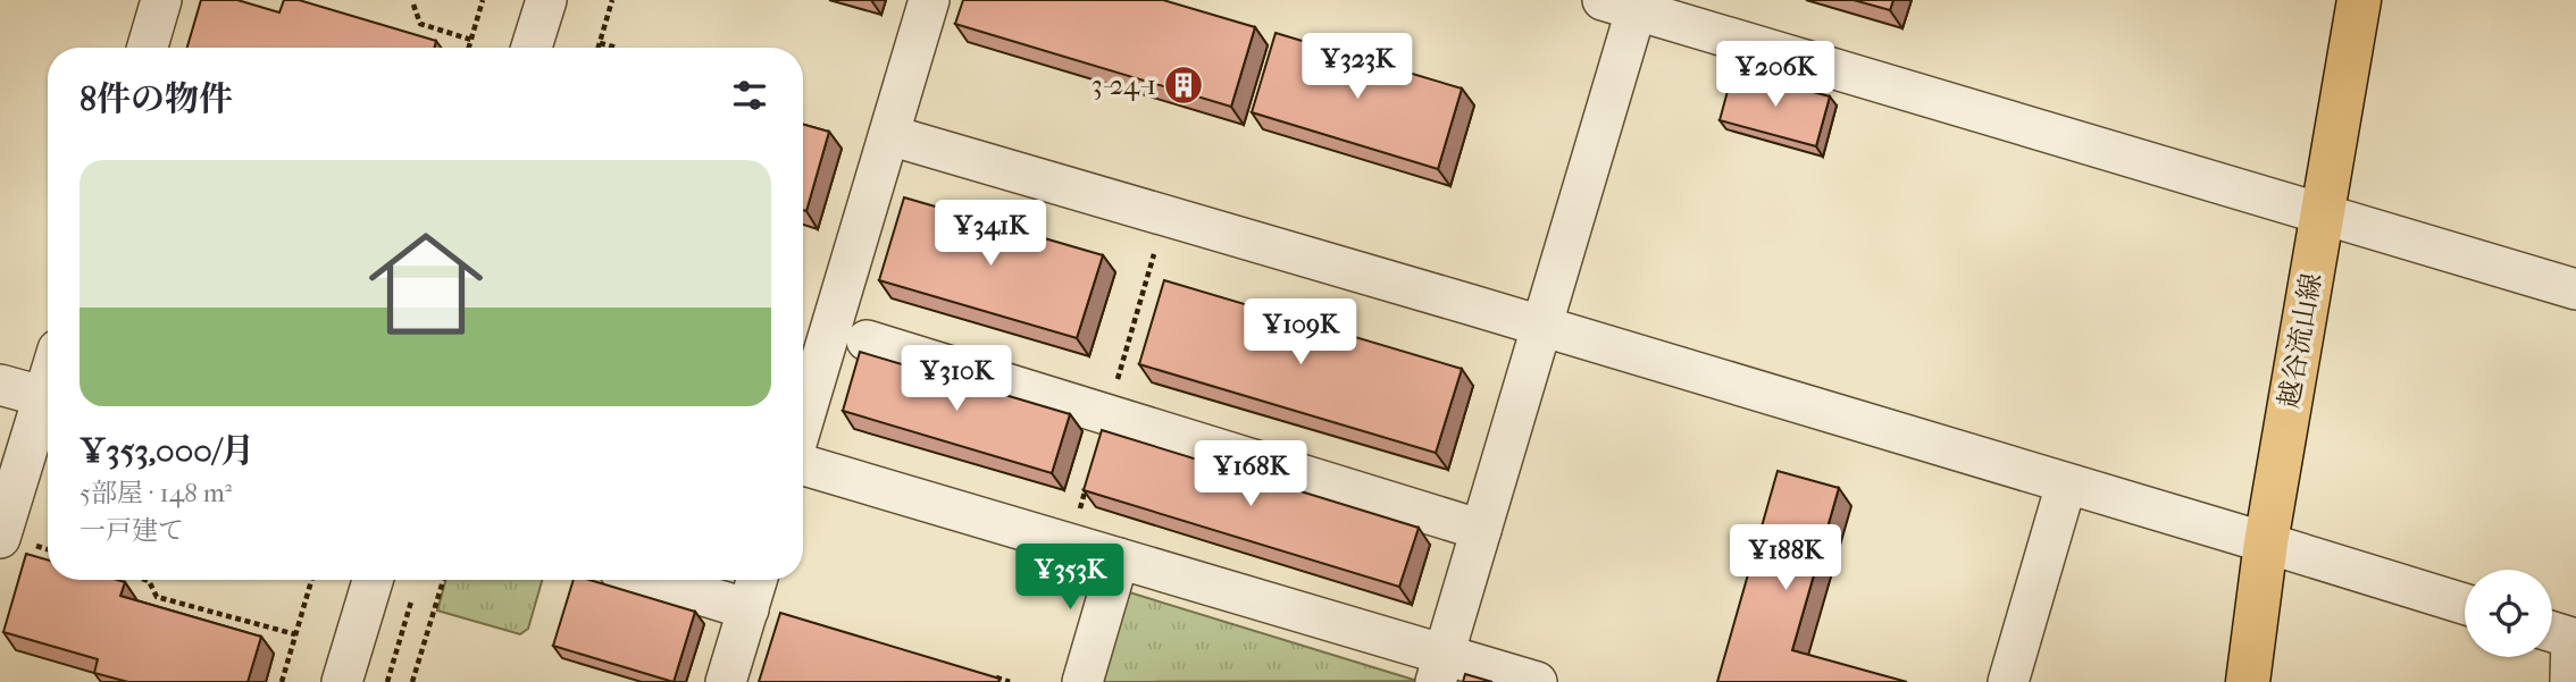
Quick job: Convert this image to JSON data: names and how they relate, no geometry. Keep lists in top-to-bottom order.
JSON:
{
  "streets": {
    "main road": ["越谷流山線"]
  },
  "places": {
    "building": ["3-24-1"]
  },
  "page": {
    "price": [
      "¥323K",
      "¥206K",
      "¥341K",
      "¥109K",
      "¥310K",
      "¥168K",
      "¥188K",
      "¥353K"
    ],
    "heading": "8件の物件",
    "list": [
      {
        "name": "¥353,000/月",
        "note": "5部屋 · 148 m² · 一戸建て"
      }
    ]
  }
}
